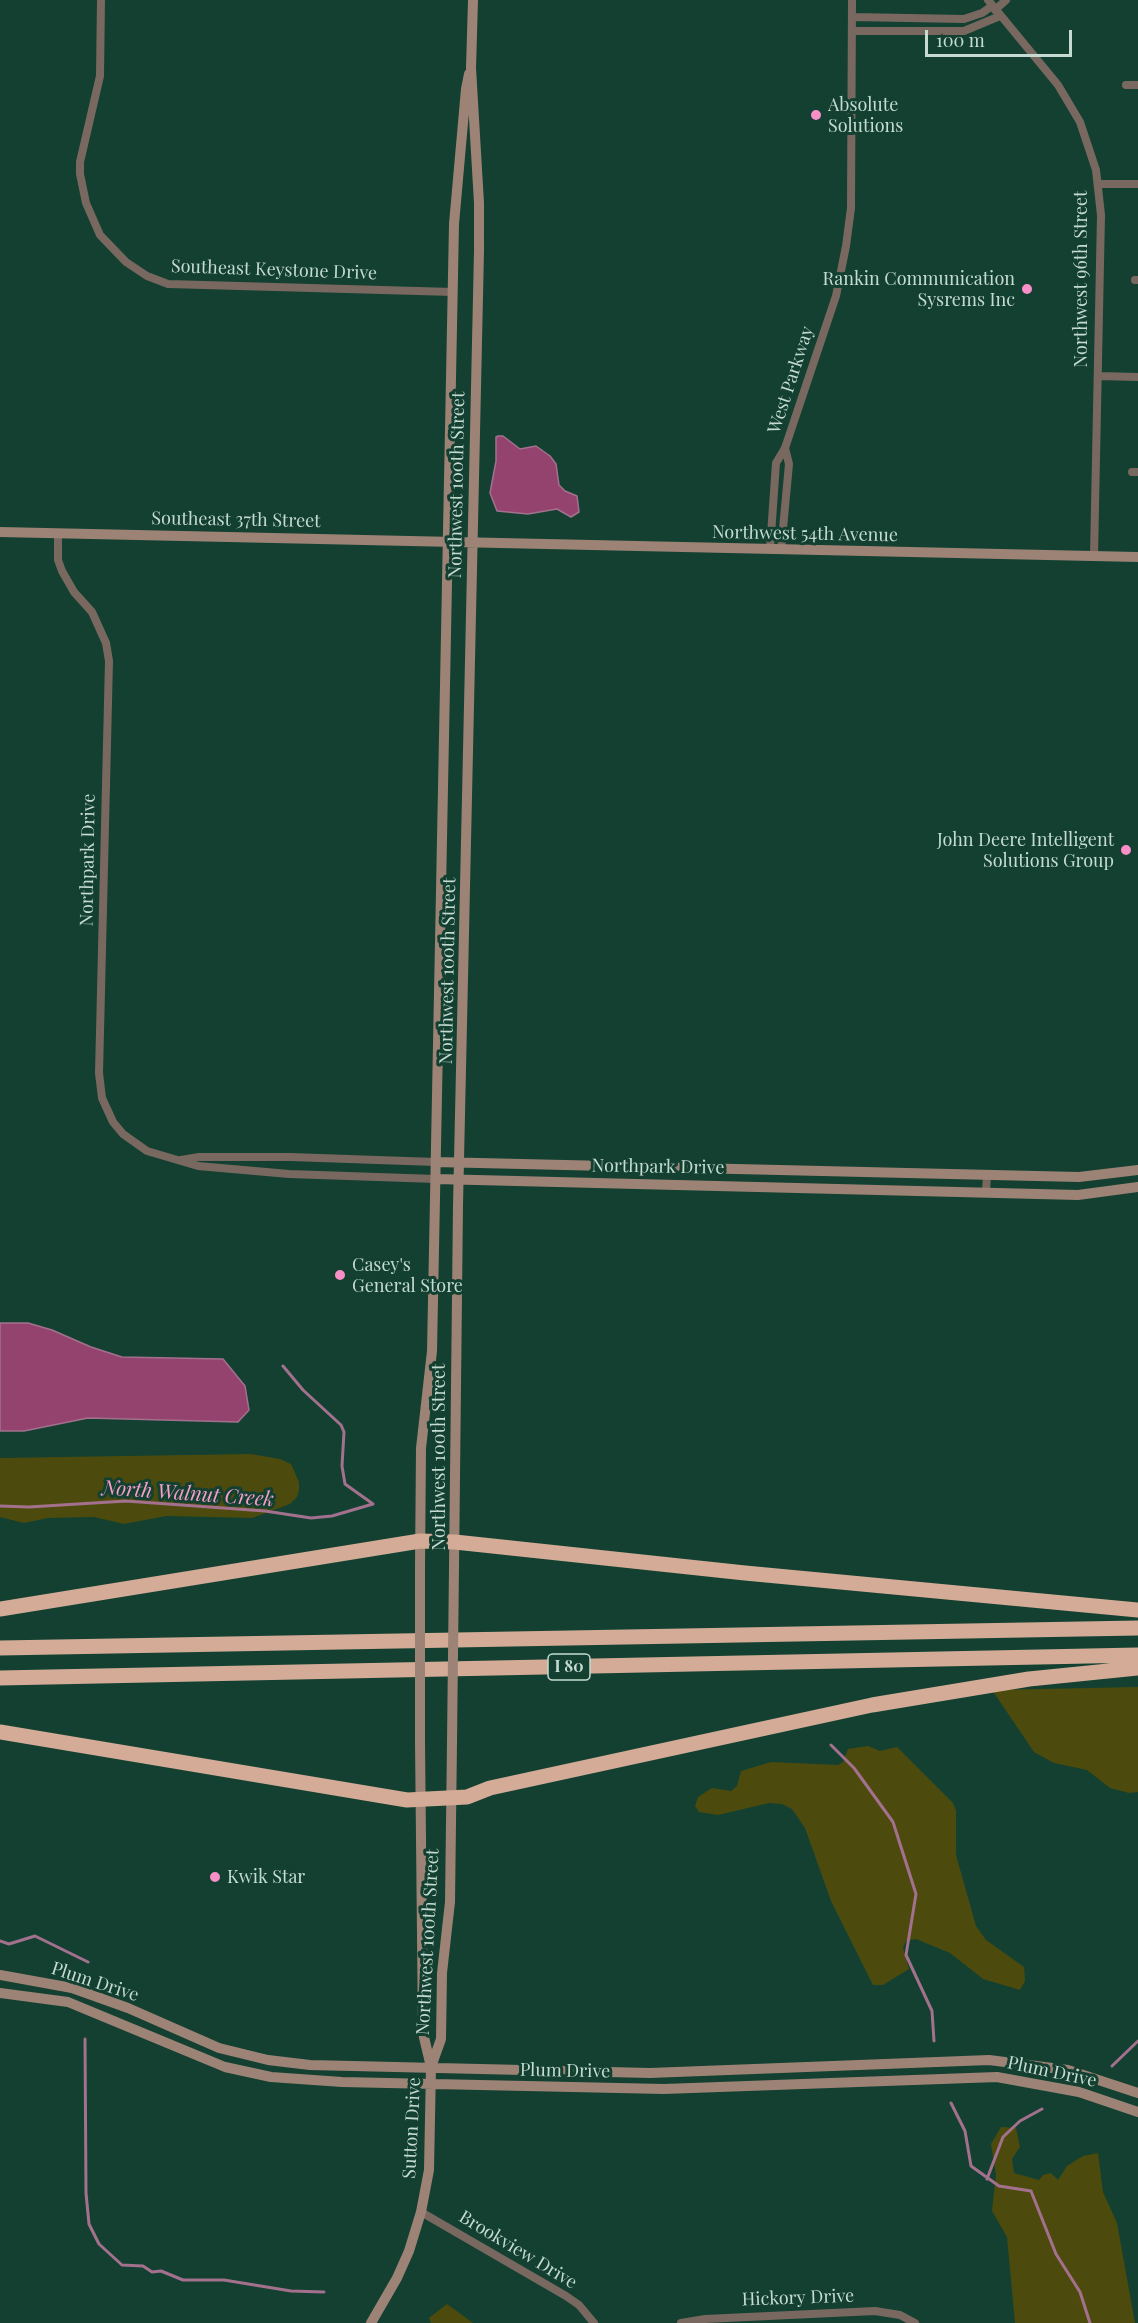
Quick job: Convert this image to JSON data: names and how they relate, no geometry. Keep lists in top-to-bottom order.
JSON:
{
  "streets": {
    "highway": ["I 80"],
    "street": [
      "Southeast Keystone Drive",
      "Northwest 96th Street",
      "West Parkway",
      "Northwest 100th Street",
      "Southeast 37th Street",
      "Northwest 54th Avenue",
      "Northpark Drive",
      "Plum Drive",
      "Sutton Drive",
      "Brookview Drive",
      "Hickory Drive"
    ]
  },
  "crossings": [
    ["Southeast Keystone Drive", "Northwest 100th Street"],
    ["Northwest 96th Street", "Northwest 54th Avenue"],
    ["West Parkway", "Northwest 54th Avenue"],
    ["Northwest 100th Street", "Southeast 37th Street"],
    ["Northwest 100th Street", "Northwest 54th Avenue"],
    ["Northwest 100th Street", "Northpark Drive"],
    ["Northwest 100th Street", "Plum Drive"],
    ["Northwest 100th Street", "Sutton Drive"],
    ["Southeast 37th Street", "Northwest 54th Avenue"],
    ["Southeast 37th Street", "Northpark Drive"],
    ["Plum Drive", "Sutton Drive"],
    ["Sutton Drive", "Brookview Drive"]
  ],
  "water": ["North Walnut Creek"],
  "places": [
    "Absolute Solutions",
    "Rankin Communication Sysrems Inc",
    "John Deere Intelligent Solutions Group",
    "Casey's General Store",
    "Kwik Star"
  ],
  "scale_bar": "100 m"
}
